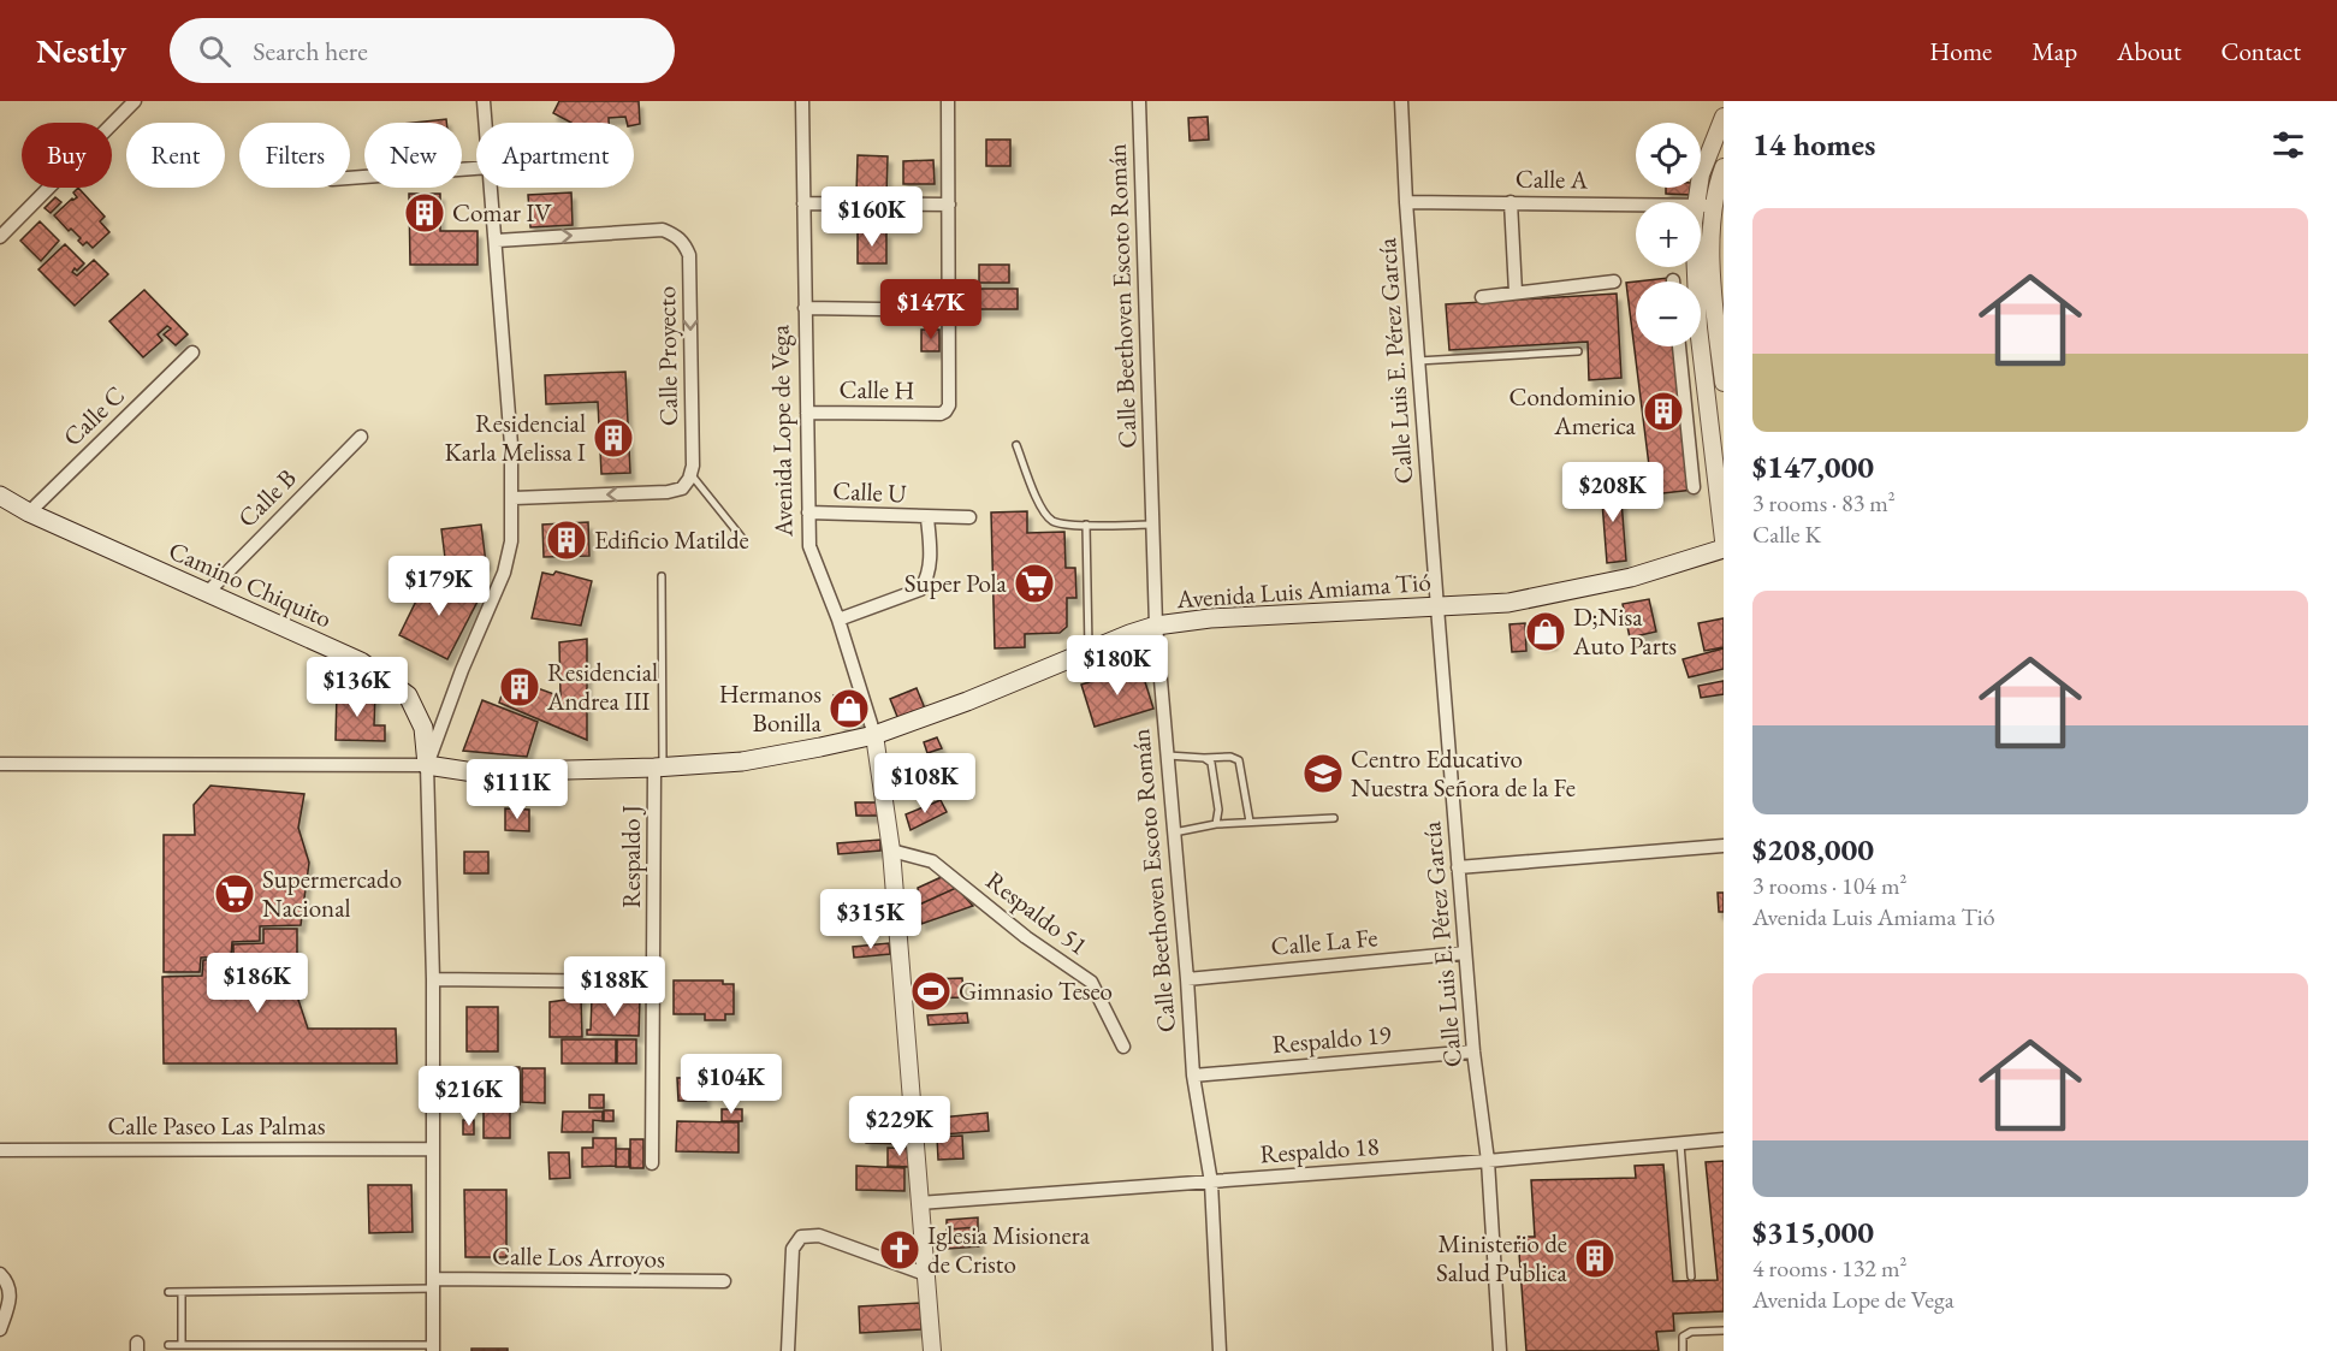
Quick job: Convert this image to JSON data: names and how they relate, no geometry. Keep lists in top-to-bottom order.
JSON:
{
  "streets": {
    "main road": ["Camino Chiquito", "Avenida Luis Amiama Tió"],
    "street": [
      "Calle A",
      "Calle Beethoven Escoto Román",
      "Calle Proyecto",
      "Calle Luis E. Pérez García",
      "Calle H",
      "Calle C",
      "Avenida Lope de Vega",
      "Calle U",
      "Calle B",
      "Respaldo J",
      "Respaldo 51",
      "Calle La Fe",
      "Respaldo 19",
      "Calle Paseo Las Palmas",
      "Respaldo 18",
      "Calle Los Arroyos"
    ]
  },
  "crossings": [
    ["Calle A", "Calle Luis E. Pérez García"],
    ["Calle Beethoven Escoto Román", "Avenida Luis Amiama Tió"],
    ["Calle Beethoven Escoto Román", "Calle La Fe"],
    ["Calle Beethoven Escoto Román", "Respaldo 19"],
    ["Calle Beethoven Escoto Román", "Respaldo 18"],
    ["Calle Luis E. Pérez García", "Avenida Luis Amiama Tió"],
    ["Calle Luis E. Pérez García", "Calle La Fe"],
    ["Calle Luis E. Pérez García", "Respaldo 19"],
    ["Calle Luis E. Pérez García", "Respaldo 18"],
    ["Calle H", "Avenida Lope de Vega"],
    ["Calle C", "Camino Chiquito"],
    ["Avenida Lope de Vega", "Calle U"],
    ["Avenida Lope de Vega", "Avenida Luis Amiama Tió"],
    ["Avenida Lope de Vega", "Respaldo 51"],
    ["Avenida Lope de Vega", "Respaldo 18"],
    ["Calle B", "Camino Chiquito"],
    ["Camino Chiquito", "Avenida Luis Amiama Tió"],
    ["Avenida Luis Amiama Tió", "Respaldo J"]
  ],
  "places": {
    "building": [
      "Comar IV",
      "Condominio America",
      "Residencial Karla Melissa I",
      "Edificio Matilde",
      "Residencial Andrea III",
      "Ministerio de Salud Publica"
    ],
    "supermarket": ["Super Pola", "Supermercado Nacional"],
    "shop": ["D;Nisa Auto Parts", "Hermanos Bonilla"],
    "school or university": ["Centro Educativo Nuestra Señora de la Fe"],
    "sports": ["Gimnasio Teseo"],
    "church": ["Iglesia Misionera de Cristo"]
  },
  "page": {
    "header": "Nestly",
    "search": "Search here",
    "nav": [
      "Home",
      "Map",
      "About",
      "Contact"
    ],
    "heading": "14 homes",
    "map_buttons": ["+", "−"],
    "chip": [
      "Buy",
      "Rent",
      "Filters",
      "New",
      "Apartment"
    ],
    "price": [
      "$160K",
      "$147K",
      "$208K",
      "$179K",
      "$180K",
      "$136K",
      "$108K",
      "$111K",
      "$315K",
      "$186K",
      "$188K",
      "$104K",
      "$216K",
      "$229K"
    ],
    "list": [
      {
        "name": "$147,000",
        "note": "3 rooms · 83 m² · Calle K"
      },
      {
        "name": "$208,000",
        "note": "3 rooms · 104 m² · Avenida Luis Amiama Tió"
      },
      {
        "name": "$315,000",
        "note": "4 rooms · 132 m² · Avenida Lope de Vega"
      }
    ]
  }
}
